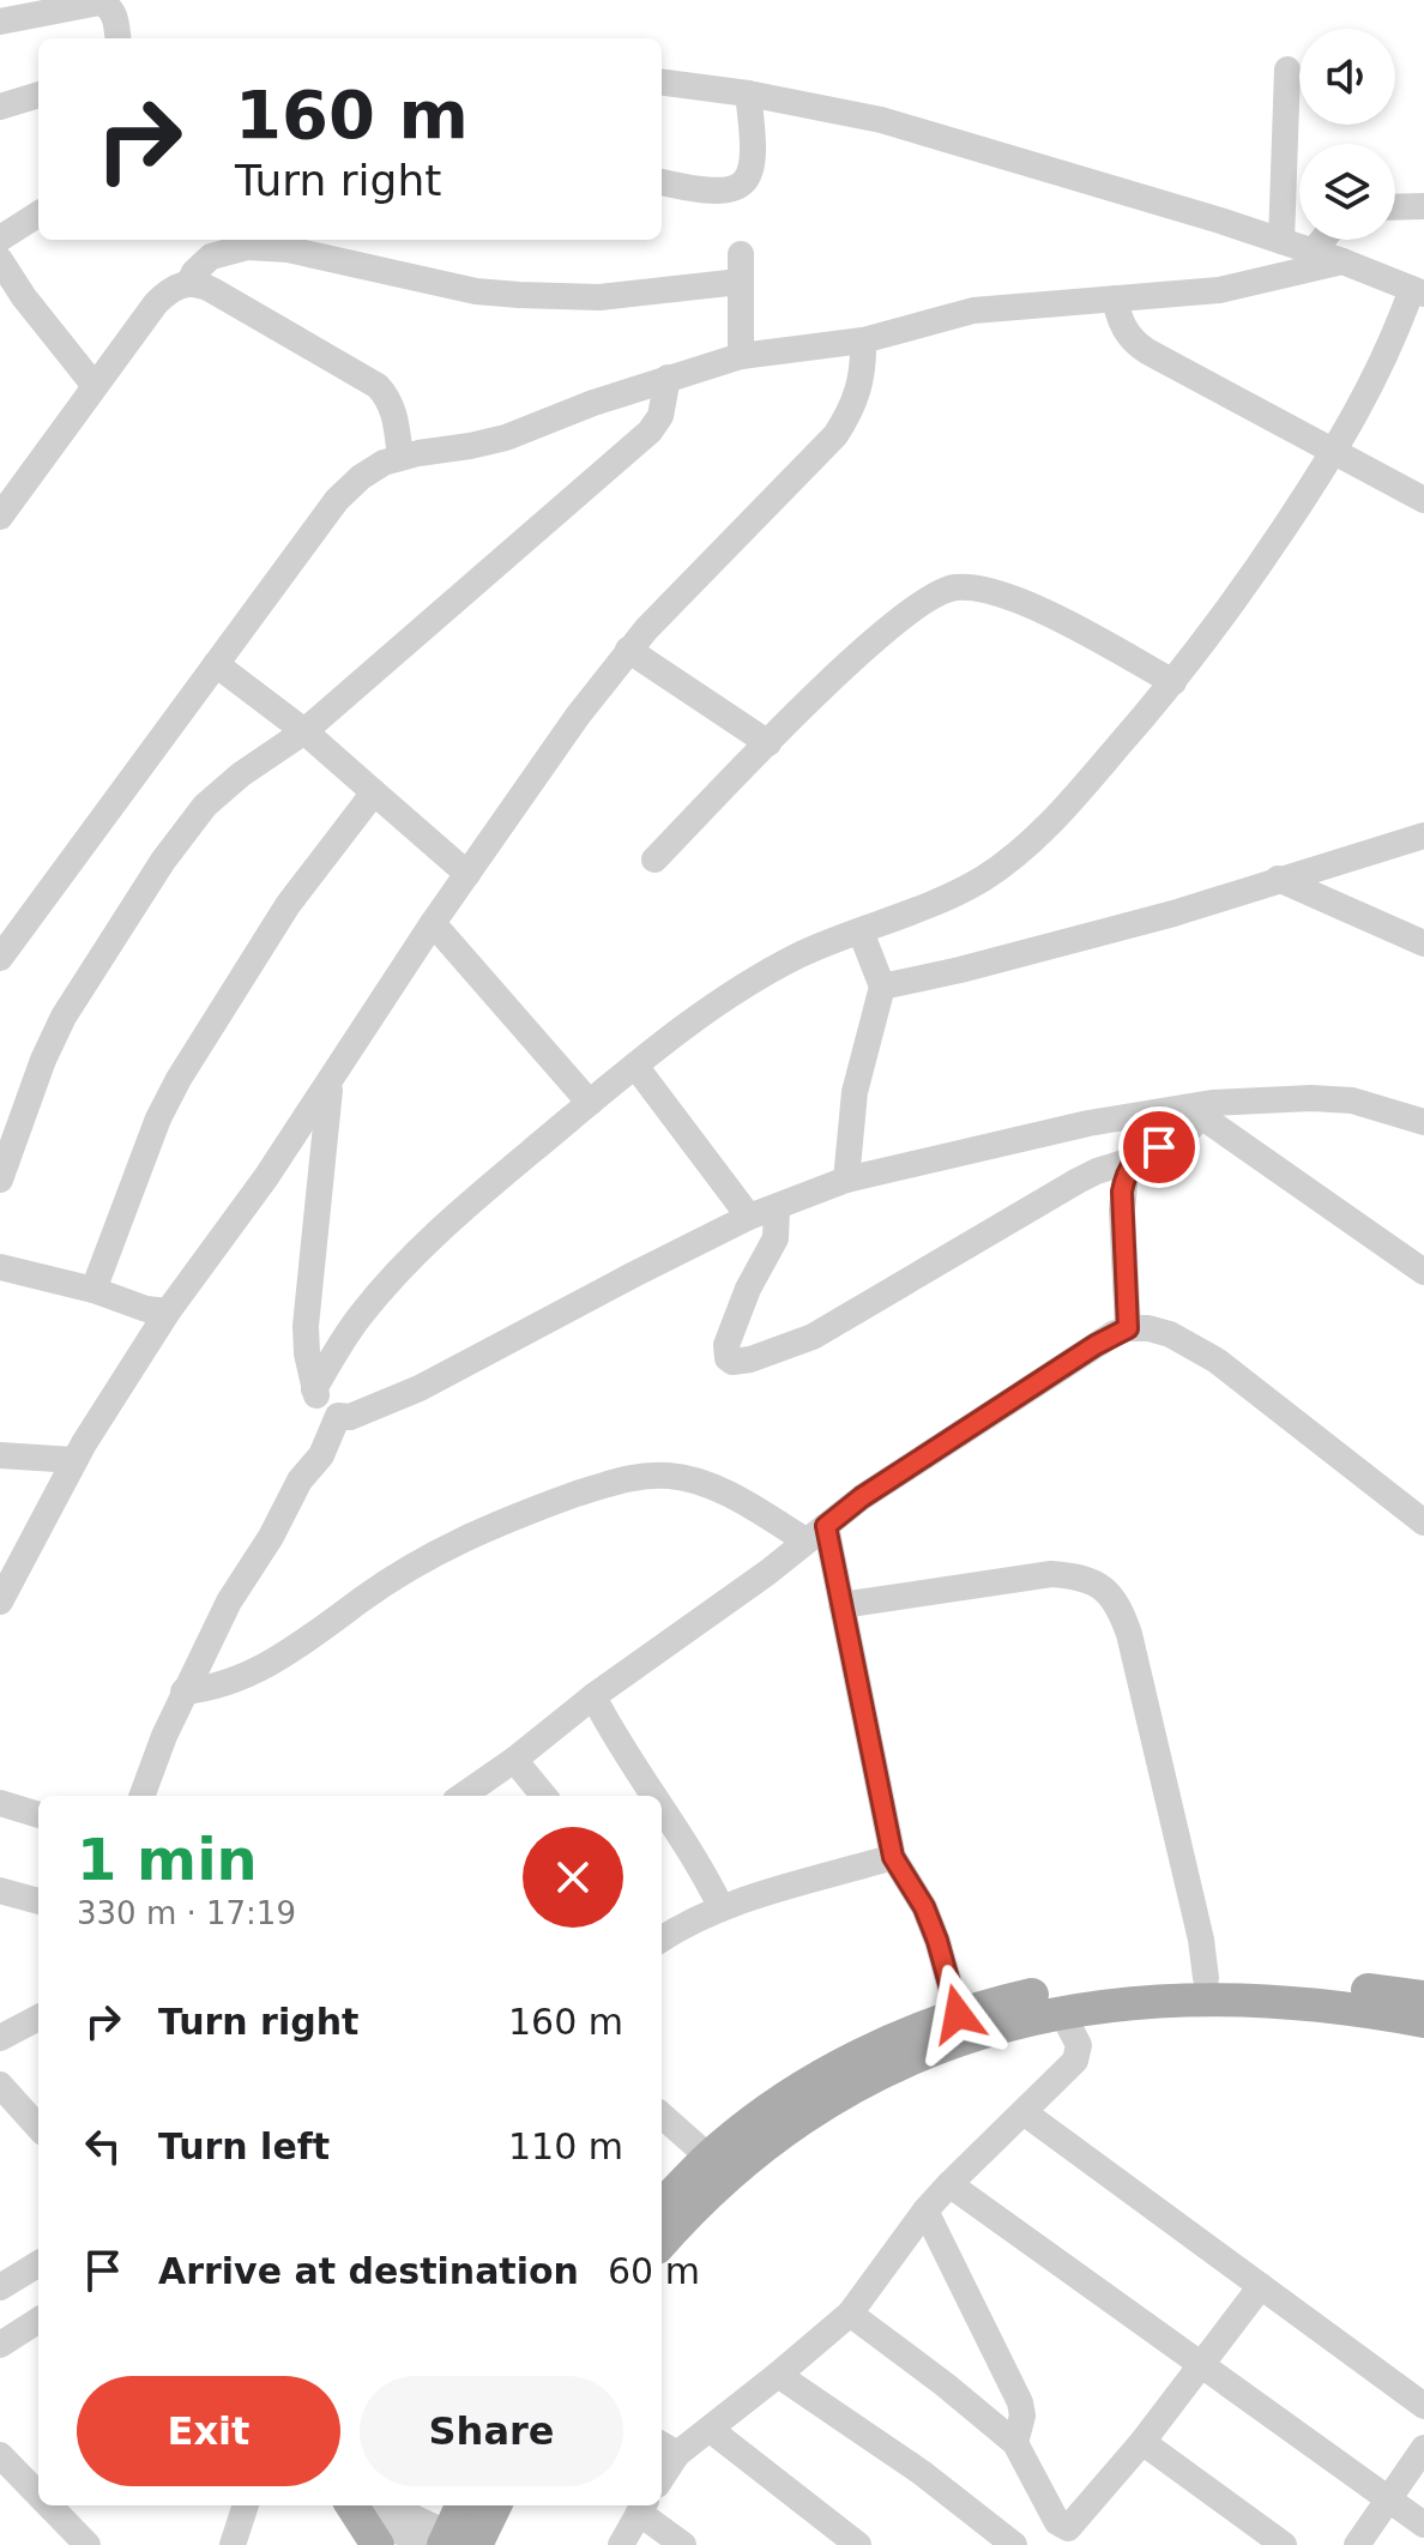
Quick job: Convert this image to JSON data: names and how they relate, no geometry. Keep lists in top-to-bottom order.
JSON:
{
  "page": {
    "turn": ["160 m", "Turn right"],
    "heading": ["1 min", "330 m · 17:19"],
    "list": [
      {
        "name": "Turn right",
        "value": "160 m"
      },
      {
        "name": "Turn left",
        "value": "110 m"
      },
      {
        "name": "Arrive at destination",
        "value": "60 m"
      }
    ],
    "buttons": ["Exit", "Share"]
  }
}
